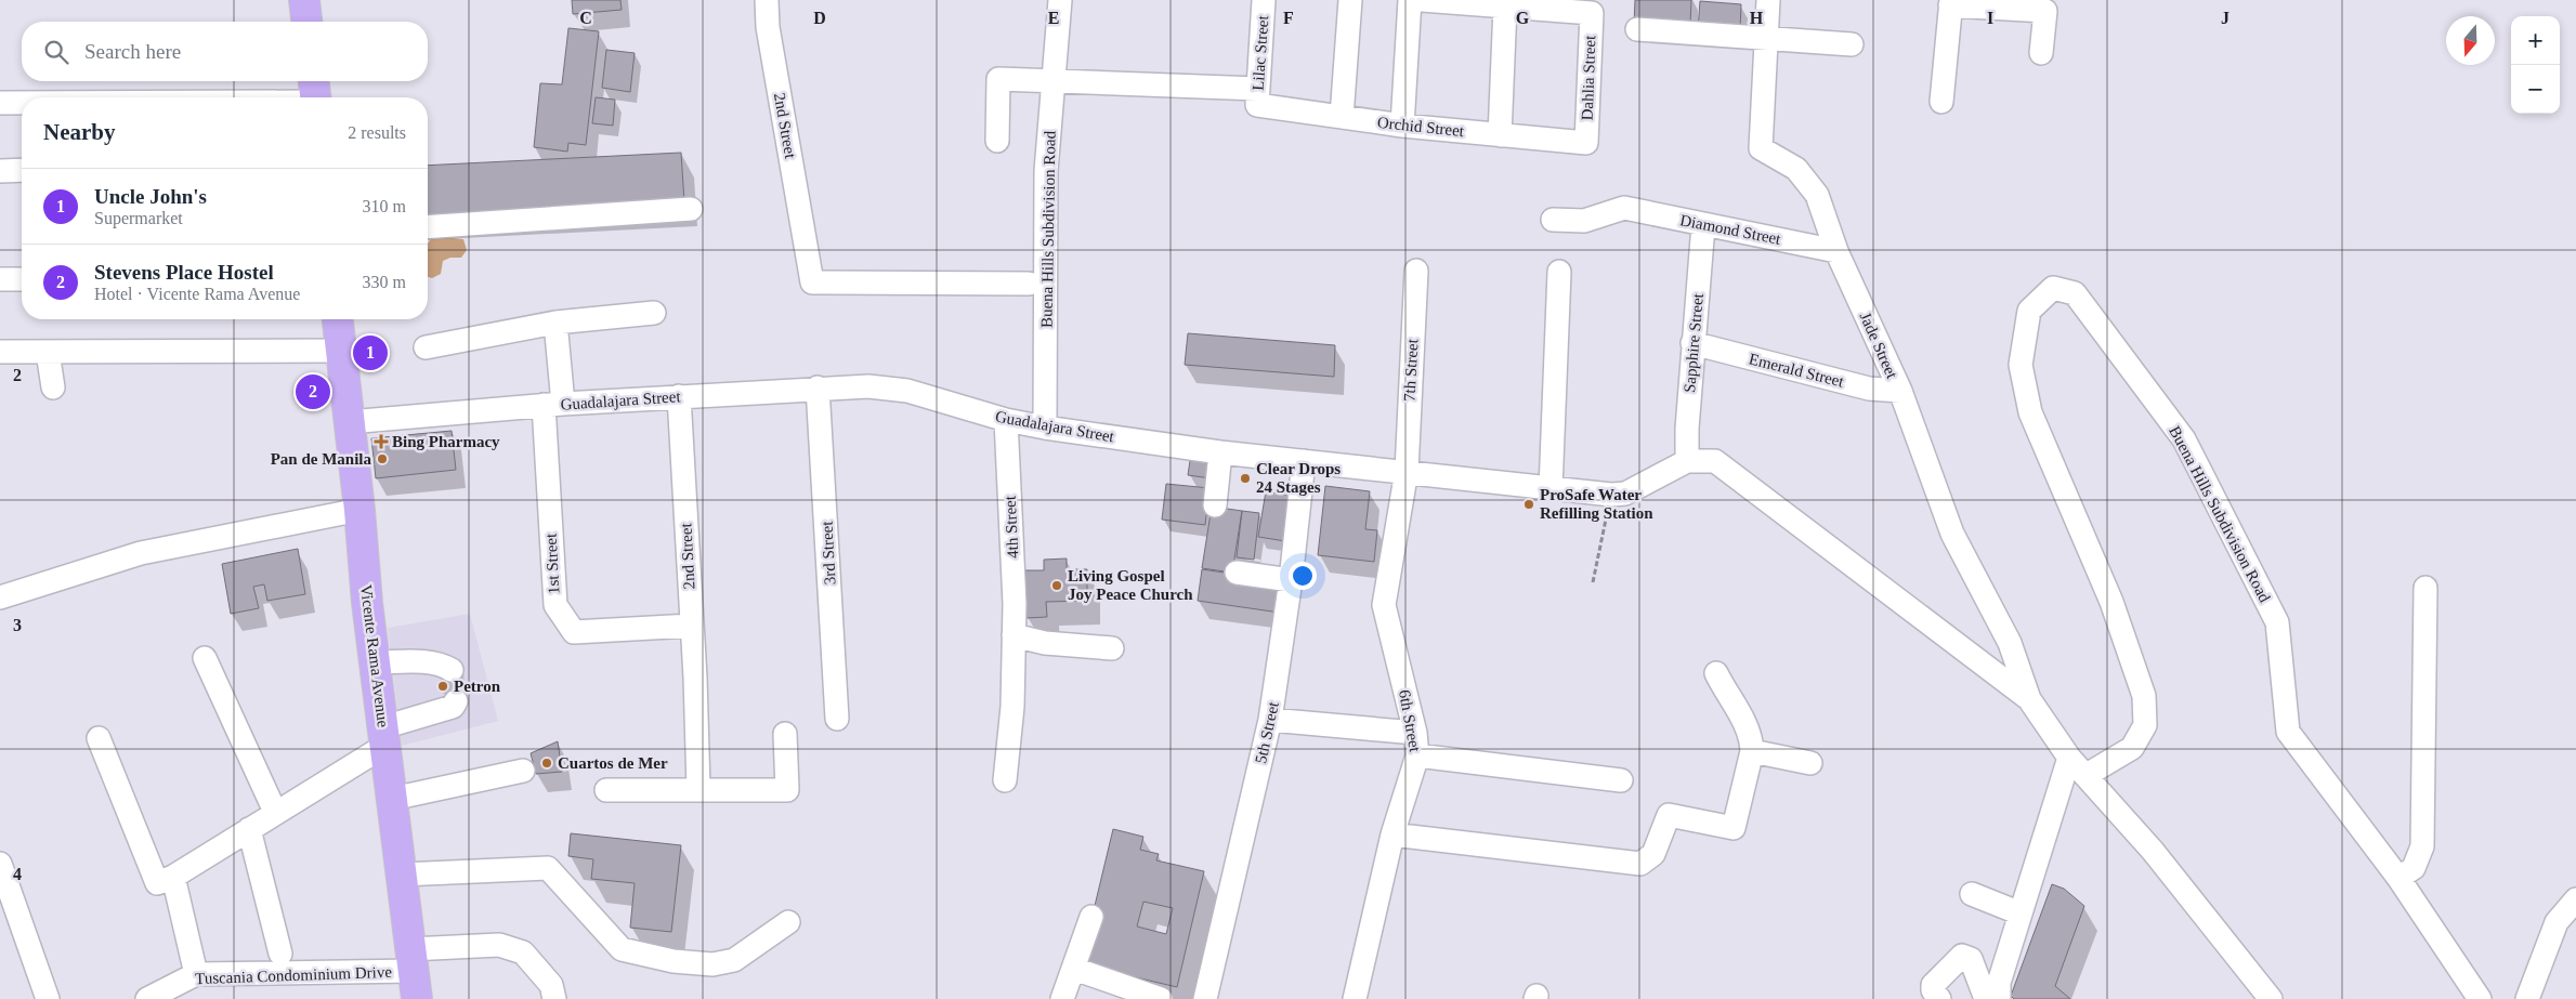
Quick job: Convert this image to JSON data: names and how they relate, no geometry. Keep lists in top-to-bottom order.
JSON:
{
  "streets": {
    "main road": ["Vicente Rama Avenue"],
    "street": [
      "Lilac Street",
      "Dahlia Street",
      "2nd Street",
      "Orchid Street",
      "Buena Hills Subdivision Road",
      "Diamond Street",
      "Sapphire Street",
      "Jade Street",
      "7th Street",
      "Emerald Street",
      "Guadalajara Street",
      "4th Street",
      "3rd Street",
      "1st Street",
      "6th Street",
      "5th Street",
      "Tuscania Condominium Drive"
    ]
  },
  "crossings": [
    ["Lilac Street", "Orchid Street"],
    ["Dahlia Street", "Orchid Street"],
    ["2nd Street", "Guadalajara Street"],
    ["2nd Street", "1st Street"],
    ["Orchid Street", "Buena Hills Subdivision Road"],
    ["Buena Hills Subdivision Road", "Guadalajara Street"],
    ["Diamond Street", "Sapphire Street"],
    ["Diamond Street", "Jade Street"],
    ["Sapphire Street", "Emerald Street"],
    ["Sapphire Street", "Guadalajara Street"],
    ["Jade Street", "Emerald Street"],
    ["7th Street", "Guadalajara Street"],
    ["7th Street", "6th Street"],
    ["Guadalajara Street", "4th Street"],
    ["Guadalajara Street", "3rd Street"],
    ["Guadalajara Street", "1st Street"],
    ["Guadalajara Street", "Vicente Rama Avenue"],
    ["Guadalajara Street", "6th Street"],
    ["Guadalajara Street", "5th Street"],
    ["Vicente Rama Avenue", "Tuscania Condominium Drive"]
  ],
  "places": {
    "health": ["Bing Pharmacy"],
    "other": [
      "Pan de Manila",
      "Clear Drops 24 Stages",
      "ProSafe Water Refilling Station",
      "Living Gospel Joy Peace Church",
      "Petron",
      "Cuartos de Mer"
    ]
  },
  "north": "bottom",
  "page": {
    "map_buttons": ["+", "−"],
    "search": "Search here",
    "heading": ["Nearby", "2 results"],
    "list": [
      {
        "mark": "1",
        "name": "Uncle John's",
        "note": "Supermarket",
        "value": "310 m"
      },
      {
        "mark": "2",
        "name": "Stevens Place Hostel",
        "note": "Hotel · Vicente Rama Avenue",
        "value": "330 m"
      }
    ],
    "pins": ["1", "2"]
  },
  "grid": {
    "columns": [
      "C",
      "D",
      "E",
      "F",
      "G",
      "H",
      "I",
      "J"
    ],
    "rows": ["2", "3", "4"]
  }
}
